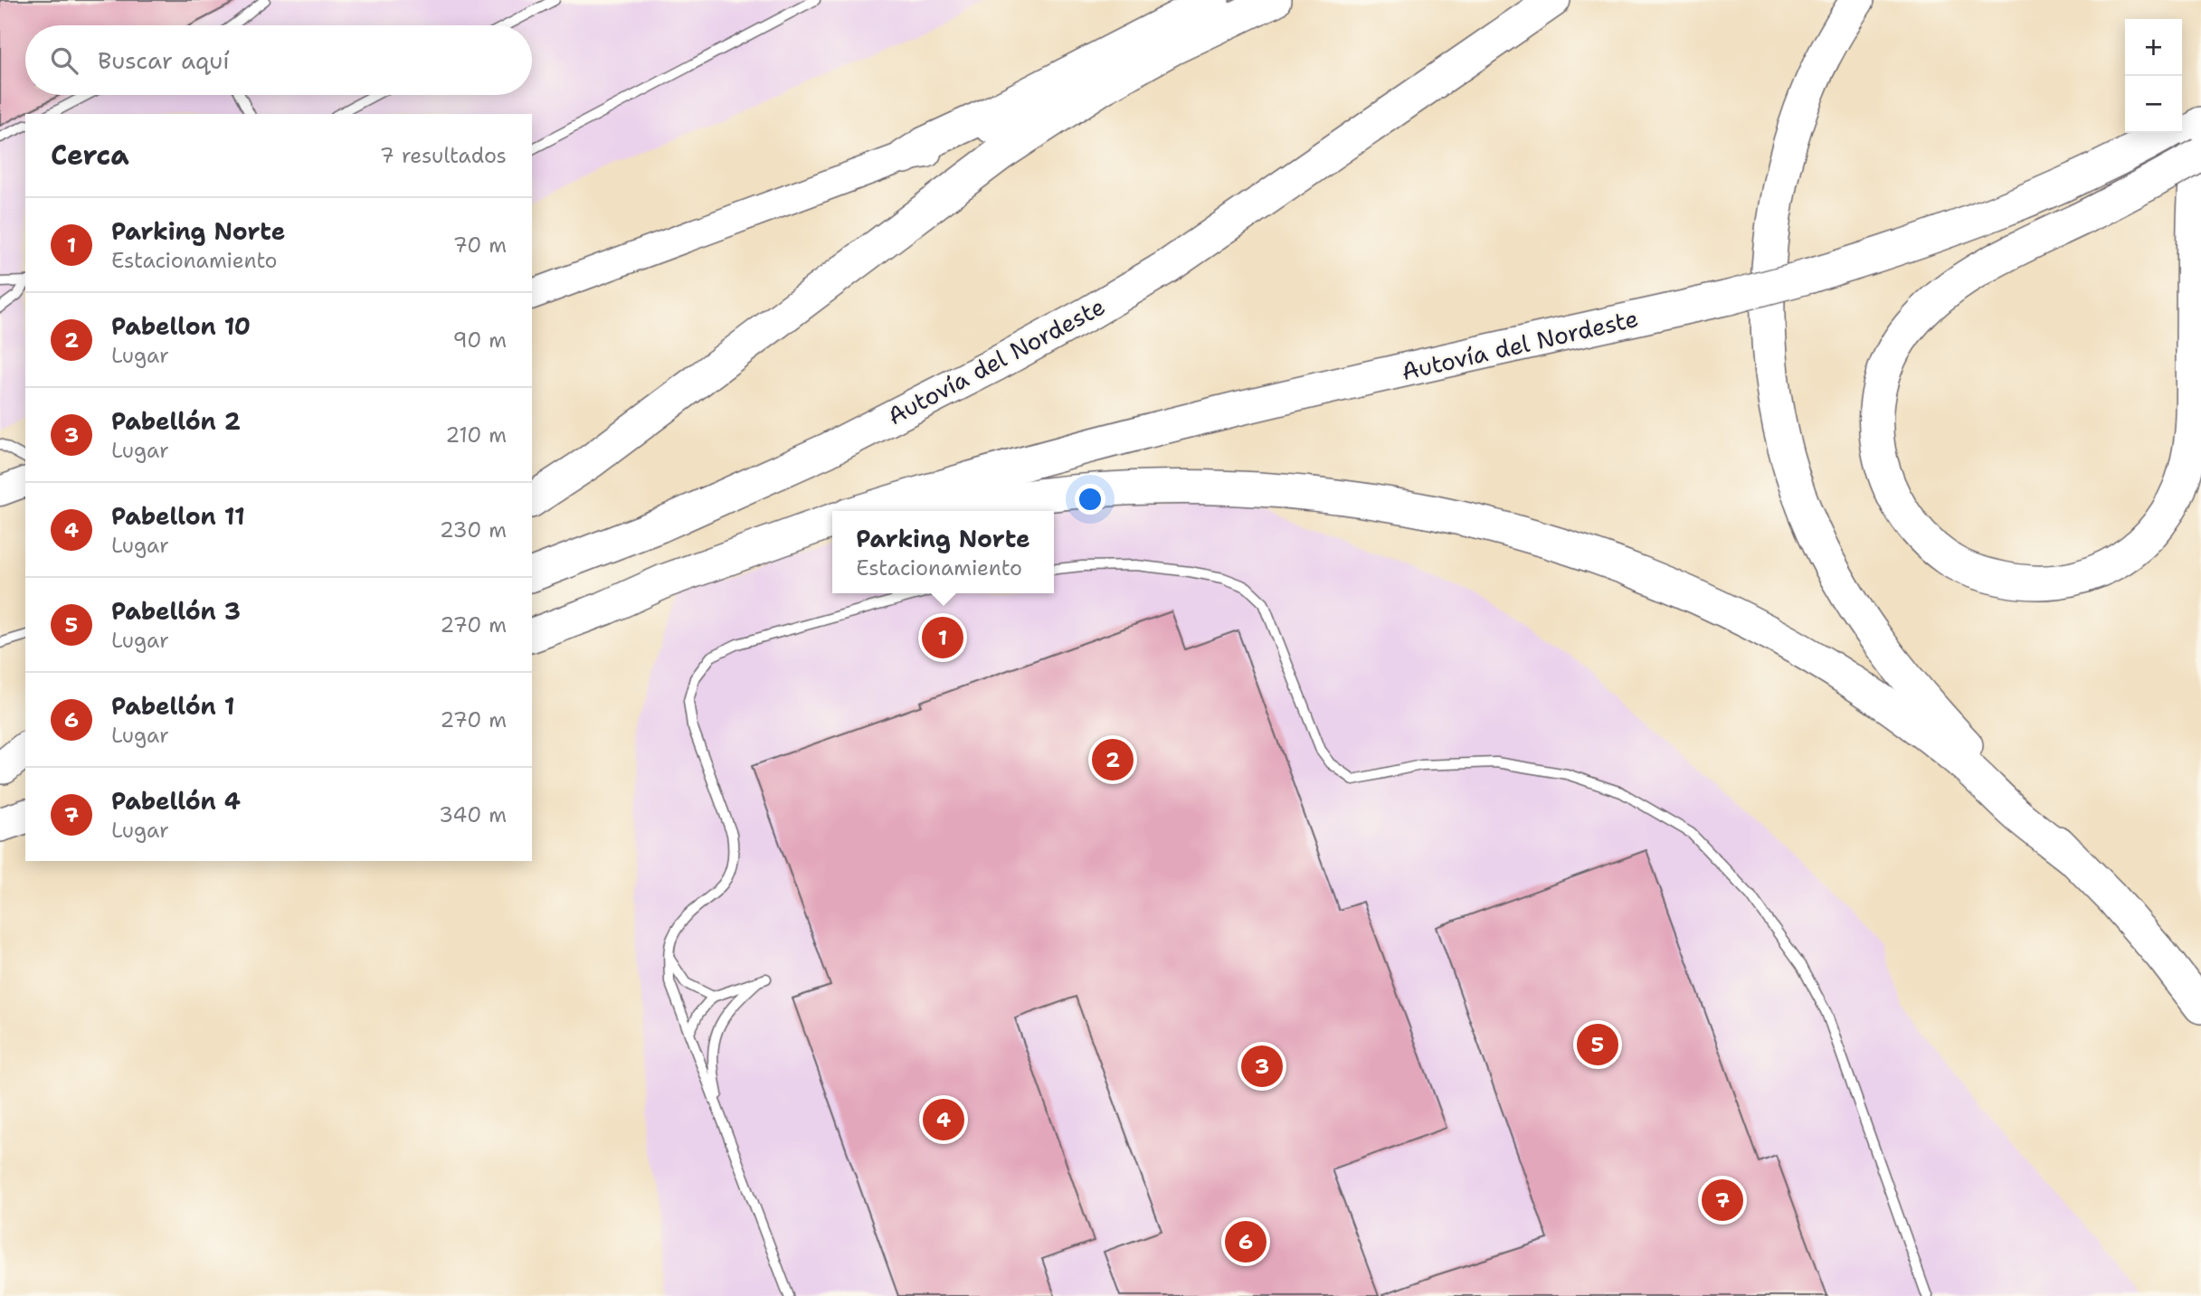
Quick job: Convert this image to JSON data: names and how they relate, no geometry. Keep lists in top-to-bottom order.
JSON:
{
  "streets": {
    "highway": ["Autovía del Nordeste"]
  },
  "page": {
    "map_buttons": ["+", "−"],
    "search": "Buscar aquí",
    "heading": ["Cerca", "7 resultados"],
    "list": [
      {
        "mark": "1",
        "name": "Parking Norte",
        "note": "Estacionamiento",
        "value": "70 m"
      },
      {
        "mark": "2",
        "name": "Pabellon 10",
        "note": "Lugar",
        "value": "90 m"
      },
      {
        "mark": "3",
        "name": "Pabellón 2",
        "note": "Lugar",
        "value": "210 m"
      },
      {
        "mark": "4",
        "name": "Pabellon 11",
        "note": "Lugar",
        "value": "230 m"
      },
      {
        "mark": "5",
        "name": "Pabellón 3",
        "note": "Lugar",
        "value": "270 m"
      },
      {
        "mark": "6",
        "name": "Pabellón 1",
        "note": "Lugar",
        "value": "270 m"
      },
      {
        "mark": "7",
        "name": "Pabellón 4",
        "note": "Lugar",
        "value": "340 m"
      }
    ],
    "popup": ["Parking Norte", "Estacionamiento"],
    "pins": [
      "1",
      "2",
      "5",
      "3",
      "4",
      "7",
      "6"
    ]
  }
}
